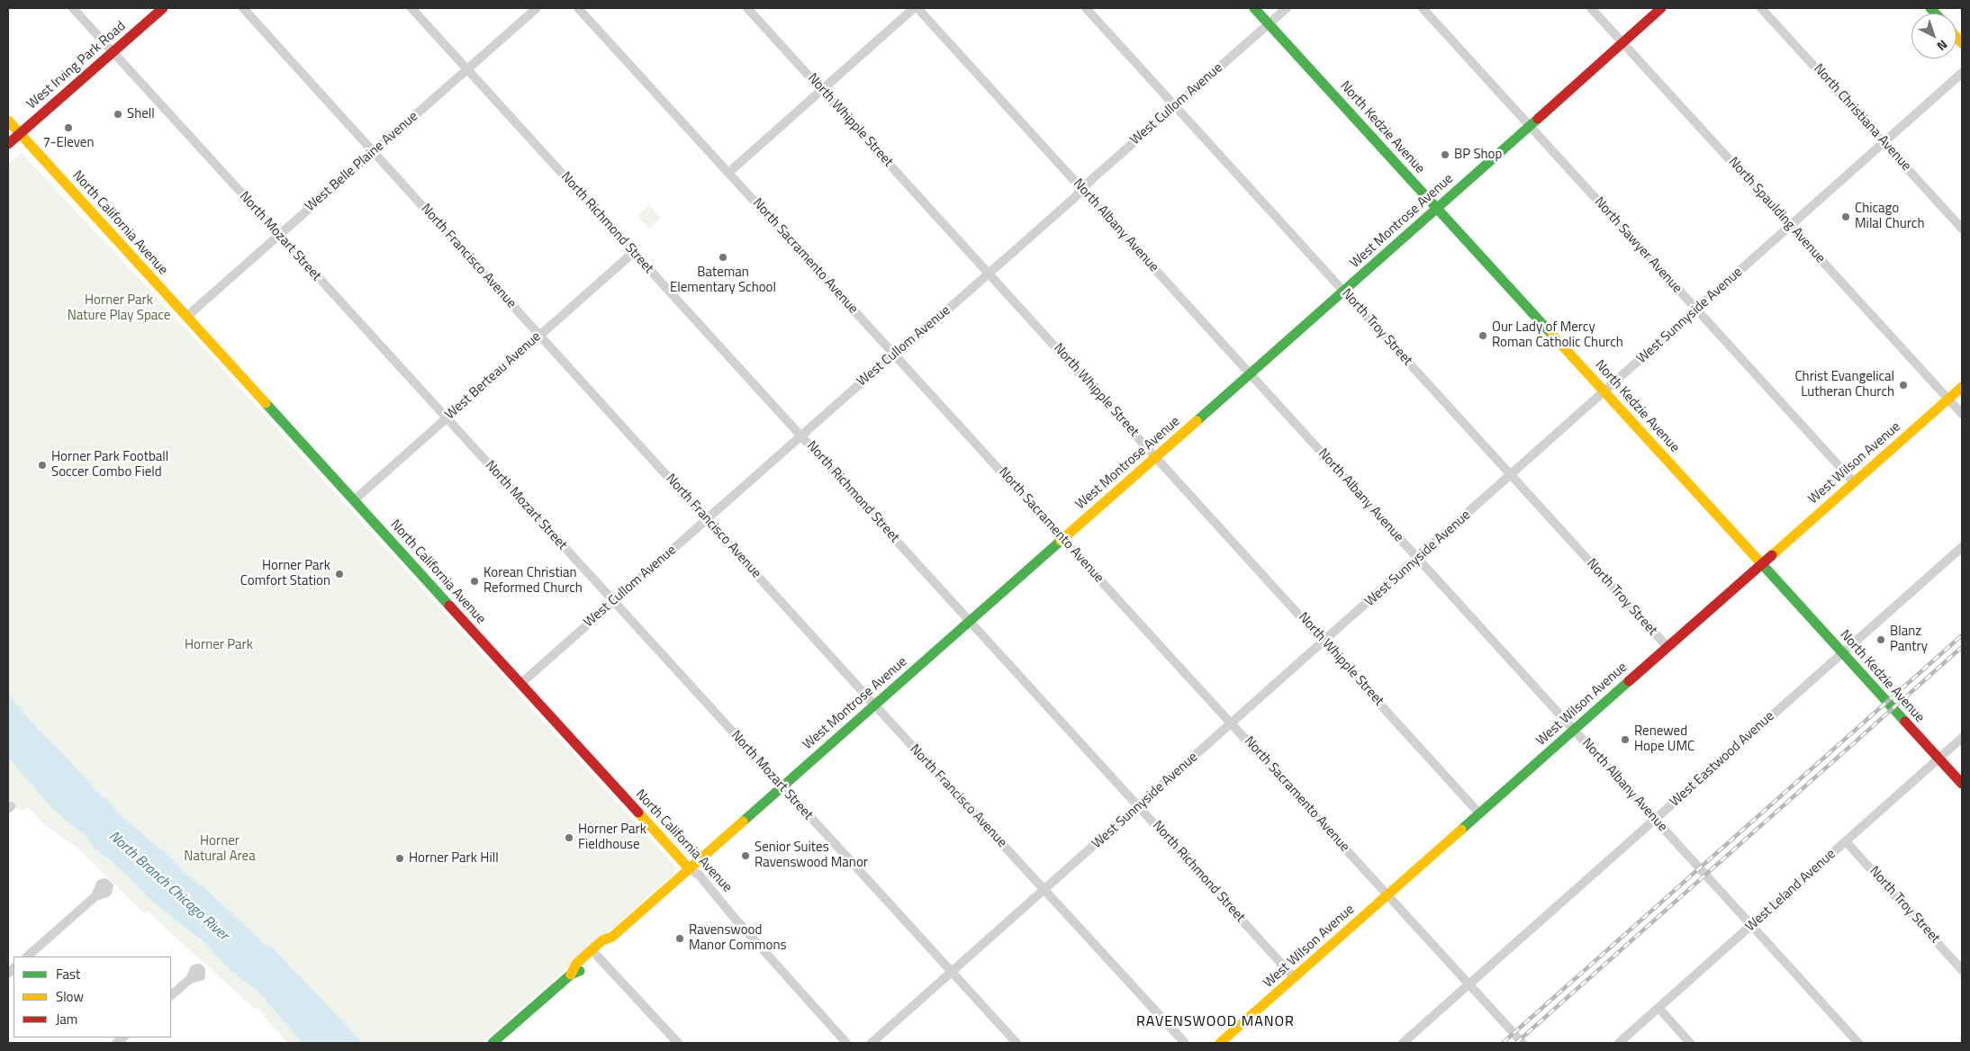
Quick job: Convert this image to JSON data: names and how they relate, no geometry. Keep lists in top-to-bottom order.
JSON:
{
  "streets": {
    "main road": [
      "West Irving Park Road",
      "North Kedzie Avenue",
      "West Montrose Avenue",
      "North California Avenue",
      "West Wilson Avenue"
    ],
    "street": [
      "West Cullom Avenue",
      "North Christiana Avenue",
      "North Whipple Street",
      "West Belle Plaine Avenue",
      "North Spaulding Avenue",
      "North Richmond Street",
      "North Albany Avenue",
      "North Mozart Street",
      "North Sawyer Avenue",
      "North Francisco Avenue",
      "North Sacramento Avenue",
      "West Sunnyside Avenue",
      "North Troy Street",
      "West Berteau Avenue",
      "West Eastwood Avenue",
      "West Leland Avenue"
    ]
  },
  "crossings": [
    ["West Irving Park Road", "North California Avenue"],
    ["West Irving Park Road", "North Mozart Street"],
    ["West Cullom Avenue", "North Whipple Street"],
    ["West Cullom Avenue", "North Kedzie Avenue"],
    ["West Cullom Avenue", "North California Avenue"],
    ["West Cullom Avenue", "North Richmond Street"],
    ["West Cullom Avenue", "North Albany Avenue"],
    ["West Cullom Avenue", "North Mozart Street"],
    ["West Cullom Avenue", "North Francisco Avenue"],
    ["West Cullom Avenue", "North Sacramento Avenue"],
    ["West Cullom Avenue", "North Troy Street"],
    ["North Christiana Avenue", "West Sunnyside Avenue"],
    ["North Whipple Street", "West Montrose Avenue"],
    ["North Whipple Street", "West Sunnyside Avenue"],
    ["North Whipple Street", "West Wilson Avenue"],
    ["North Kedzie Avenue", "West Montrose Avenue"],
    ["North Kedzie Avenue", "West Sunnyside Avenue"],
    ["North Kedzie Avenue", "West Wilson Avenue"],
    ["North Kedzie Avenue", "West Eastwood Avenue"],
    ["North Kedzie Avenue", "West Leland Avenue"],
    ["West Belle Plaine Avenue", "North California Avenue"],
    ["West Belle Plaine Avenue", "North Richmond Street"],
    ["West Belle Plaine Avenue", "North Mozart Street"],
    ["West Belle Plaine Avenue", "North Francisco Avenue"],
    ["North Spaulding Avenue", "West Montrose Avenue"],
    ["North Spaulding Avenue", "West Sunnyside Avenue"],
    ["North Spaulding Avenue", "West Wilson Avenue"],
    ["West Montrose Avenue", "North California Avenue"],
    ["West Montrose Avenue", "North Richmond Street"],
    ["West Montrose Avenue", "North Albany Avenue"],
    ["West Montrose Avenue", "North Mozart Street"],
    ["West Montrose Avenue", "North Sawyer Avenue"],
    ["West Montrose Avenue", "North Francisco Avenue"],
    ["West Montrose Avenue", "North Sacramento Avenue"],
    ["West Montrose Avenue", "North Troy Street"],
    ["North California Avenue", "West Berteau Avenue"],
    ["North Richmond Street", "West Sunnyside Avenue"],
    ["North Richmond Street", "West Berteau Avenue"],
    ["North Richmond Street", "West Wilson Avenue"],
    ["North Albany Avenue", "West Sunnyside Avenue"],
    ["North Albany Avenue", "West Wilson Avenue"],
    ["North Albany Avenue", "West Eastwood Avenue"],
    ["North Albany Avenue", "West Leland Avenue"],
    ["North Mozart Street", "West Sunnyside Avenue"],
    ["North Mozart Street", "West Berteau Avenue"],
    ["North Sawyer Avenue", "West Sunnyside Avenue"],
    ["North Sawyer Avenue", "West Wilson Avenue"],
    ["North Francisco Avenue", "West Sunnyside Avenue"],
    ["North Francisco Avenue", "West Berteau Avenue"],
    ["North Sacramento Avenue", "West Sunnyside Avenue"],
    ["North Sacramento Avenue", "West Wilson Avenue"],
    ["North Sacramento Avenue", "West Eastwood Avenue"],
    ["West Sunnyside Avenue", "North Troy Street"],
    ["North Troy Street", "West Wilson Avenue"],
    ["North Troy Street", "West Leland Avenue"]
  ],
  "districts": ["RAVENSWOOD MANOR"],
  "water": ["North Branch Chicago River"],
  "parks": ["Horner Park Nature Play Space", "Horner Park", "Horner Natural Area"],
  "places": [
    "Shell",
    "7-Eleven",
    "BP Shop",
    "Chicago Milal Church",
    "Bateman Elementary School",
    "Our Lady of Mercy Roman Catholic Church",
    "Christ Evangelical Lutheran Church",
    "Horner Park Football Soccer Combo Field",
    "Horner Park Comfort Station",
    "Korean Christian Reformed Church",
    "Blanz Pantry",
    "Renewed Hope UMC",
    "Horner Park Fieldhouse",
    "Senior Suites Ravenswood Manor",
    "Horner Park Hill",
    "Ravenswood Manor Commons"
  ],
  "legend": ["Fast", "Slow", "Jam"],
  "north": "bottom right"
}
